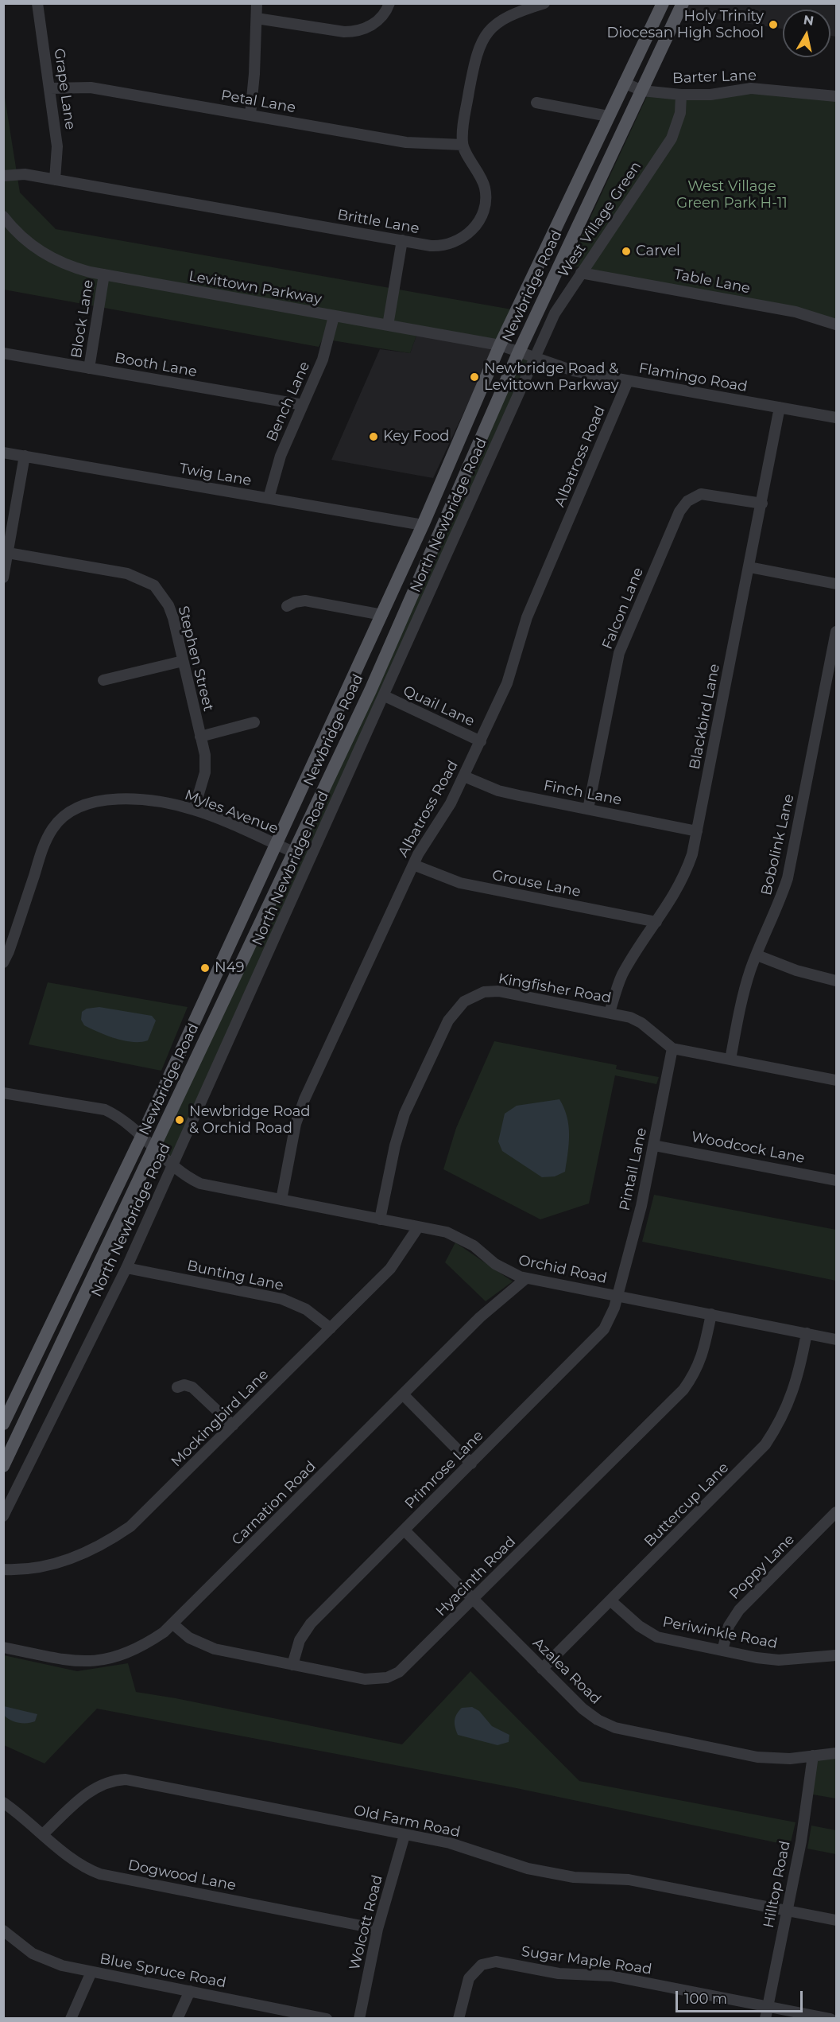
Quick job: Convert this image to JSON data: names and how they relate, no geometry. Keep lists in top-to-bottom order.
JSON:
{
  "streets": {
    "main road": ["Newbridge Road"],
    "street": [
      "Barter Lane",
      "Grape Lane",
      "Petal Lane",
      "West Village Green",
      "Brittle Lane",
      "Table Lane",
      "Levittown Parkway",
      "Block Lane",
      "Booth Lane",
      "Flamingo Road",
      "Bench Lane",
      "Albatross Road",
      "Twig Lane",
      "North Newbridge Road",
      "Falcon Lane",
      "Stephen Street",
      "Quail Lane",
      "Blackbird Lane",
      "Finch Lane",
      "Myles Avenue",
      "Bobolink Lane",
      "Grouse Lane",
      "Kingfisher Road",
      "Woodcock Lane",
      "Pintail Lane",
      "Orchid Road",
      "Bunting Lane",
      "Mockingbird Lane",
      "Primrose Lane",
      "Carnation Road",
      "Buttercup Lane",
      "Poppy Lane",
      "Hyacinth Road",
      "Periwinkle Road",
      "Azalea Road",
      "Old Farm Road",
      "Dogwood Lane",
      "Hilltop Road",
      "Wolcott Road",
      "Sugar Maple Road",
      "Blue Spruce Road"
    ]
  },
  "crossings": [
    ["Barter Lane", "West Village Green"],
    ["Barter Lane", "Newbridge Road"],
    ["Grape Lane", "Petal Lane"],
    ["Grape Lane", "Brittle Lane"],
    ["Petal Lane", "Brittle Lane"],
    ["West Village Green", "Table Lane"],
    ["West Village Green", "Flamingo Road"],
    ["West Village Green", "North Newbridge Road"],
    ["Newbridge Road", "Levittown Parkway"],
    ["Newbridge Road", "Flamingo Road"],
    ["Newbridge Road", "Twig Lane"],
    ["Newbridge Road", "Myles Avenue"],
    ["Newbridge Road", "Orchid Road"],
    ["Levittown Parkway", "Block Lane"],
    ["Levittown Parkway", "Flamingo Road"],
    ["Levittown Parkway", "Bench Lane"],
    ["Block Lane", "Booth Lane"],
    ["Booth Lane", "Bench Lane"],
    ["Flamingo Road", "Albatross Road"],
    ["Flamingo Road", "North Newbridge Road"],
    ["Flamingo Road", "Blackbird Lane"],
    ["Bench Lane", "Twig Lane"],
    ["Albatross Road", "Quail Lane"],
    ["Albatross Road", "Finch Lane"],
    ["Albatross Road", "Grouse Lane"],
    ["Albatross Road", "Orchid Road"],
    ["North Newbridge Road", "Quail Lane"],
    ["North Newbridge Road", "Orchid Road"],
    ["North Newbridge Road", "Bunting Lane"],
    ["Falcon Lane", "Blackbird Lane"],
    ["Falcon Lane", "Finch Lane"],
    ["Stephen Street", "Myles Avenue"],
    ["Blackbird Lane", "Finch Lane"],
    ["Blackbird Lane", "Grouse Lane"],
    ["Blackbird Lane", "Kingfisher Road"],
    ["Bobolink Lane", "Kingfisher Road"],
    ["Kingfisher Road", "Pintail Lane"],
    ["Kingfisher Road", "Orchid Road"],
    ["Woodcock Lane", "Pintail Lane"],
    ["Pintail Lane", "Orchid Road"],
    ["Pintail Lane", "Primrose Lane"],
    ["Orchid Road", "Mockingbird Lane"],
    ["Orchid Road", "Primrose Lane"],
    ["Orchid Road", "Carnation Road"],
    ["Orchid Road", "Buttercup Lane"],
    ["Orchid Road", "Hyacinth Road"],
    ["Bunting Lane", "Mockingbird Lane"],
    ["Primrose Lane", "Hyacinth Road"],
    ["Primrose Lane", "Azalea Road"],
    ["Carnation Road", "Hyacinth Road"],
    ["Buttercup Lane", "Periwinkle Road"],
    ["Buttercup Lane", "Azalea Road"],
    ["Poppy Lane", "Periwinkle Road"],
    ["Hyacinth Road", "Azalea Road"],
    ["Azalea Road", "Hilltop Road"],
    ["Old Farm Road", "Dogwood Lane"],
    ["Old Farm Road", "Hilltop Road"],
    ["Old Farm Road", "Wolcott Road"],
    ["Dogwood Lane", "Wolcott Road"],
    ["Hilltop Road", "Sugar Maple Road"]
  ],
  "parks": ["West Village Green Park H-11"],
  "places": [
    "Holy Trinity Diocesan High School",
    "Carvel",
    "Newbridge Road & Levittown Parkway",
    "Key Food",
    "N49",
    "Newbridge Road & Orchid Road"
  ],
  "scale_bar": "100 m",
  "north": "top"
}
